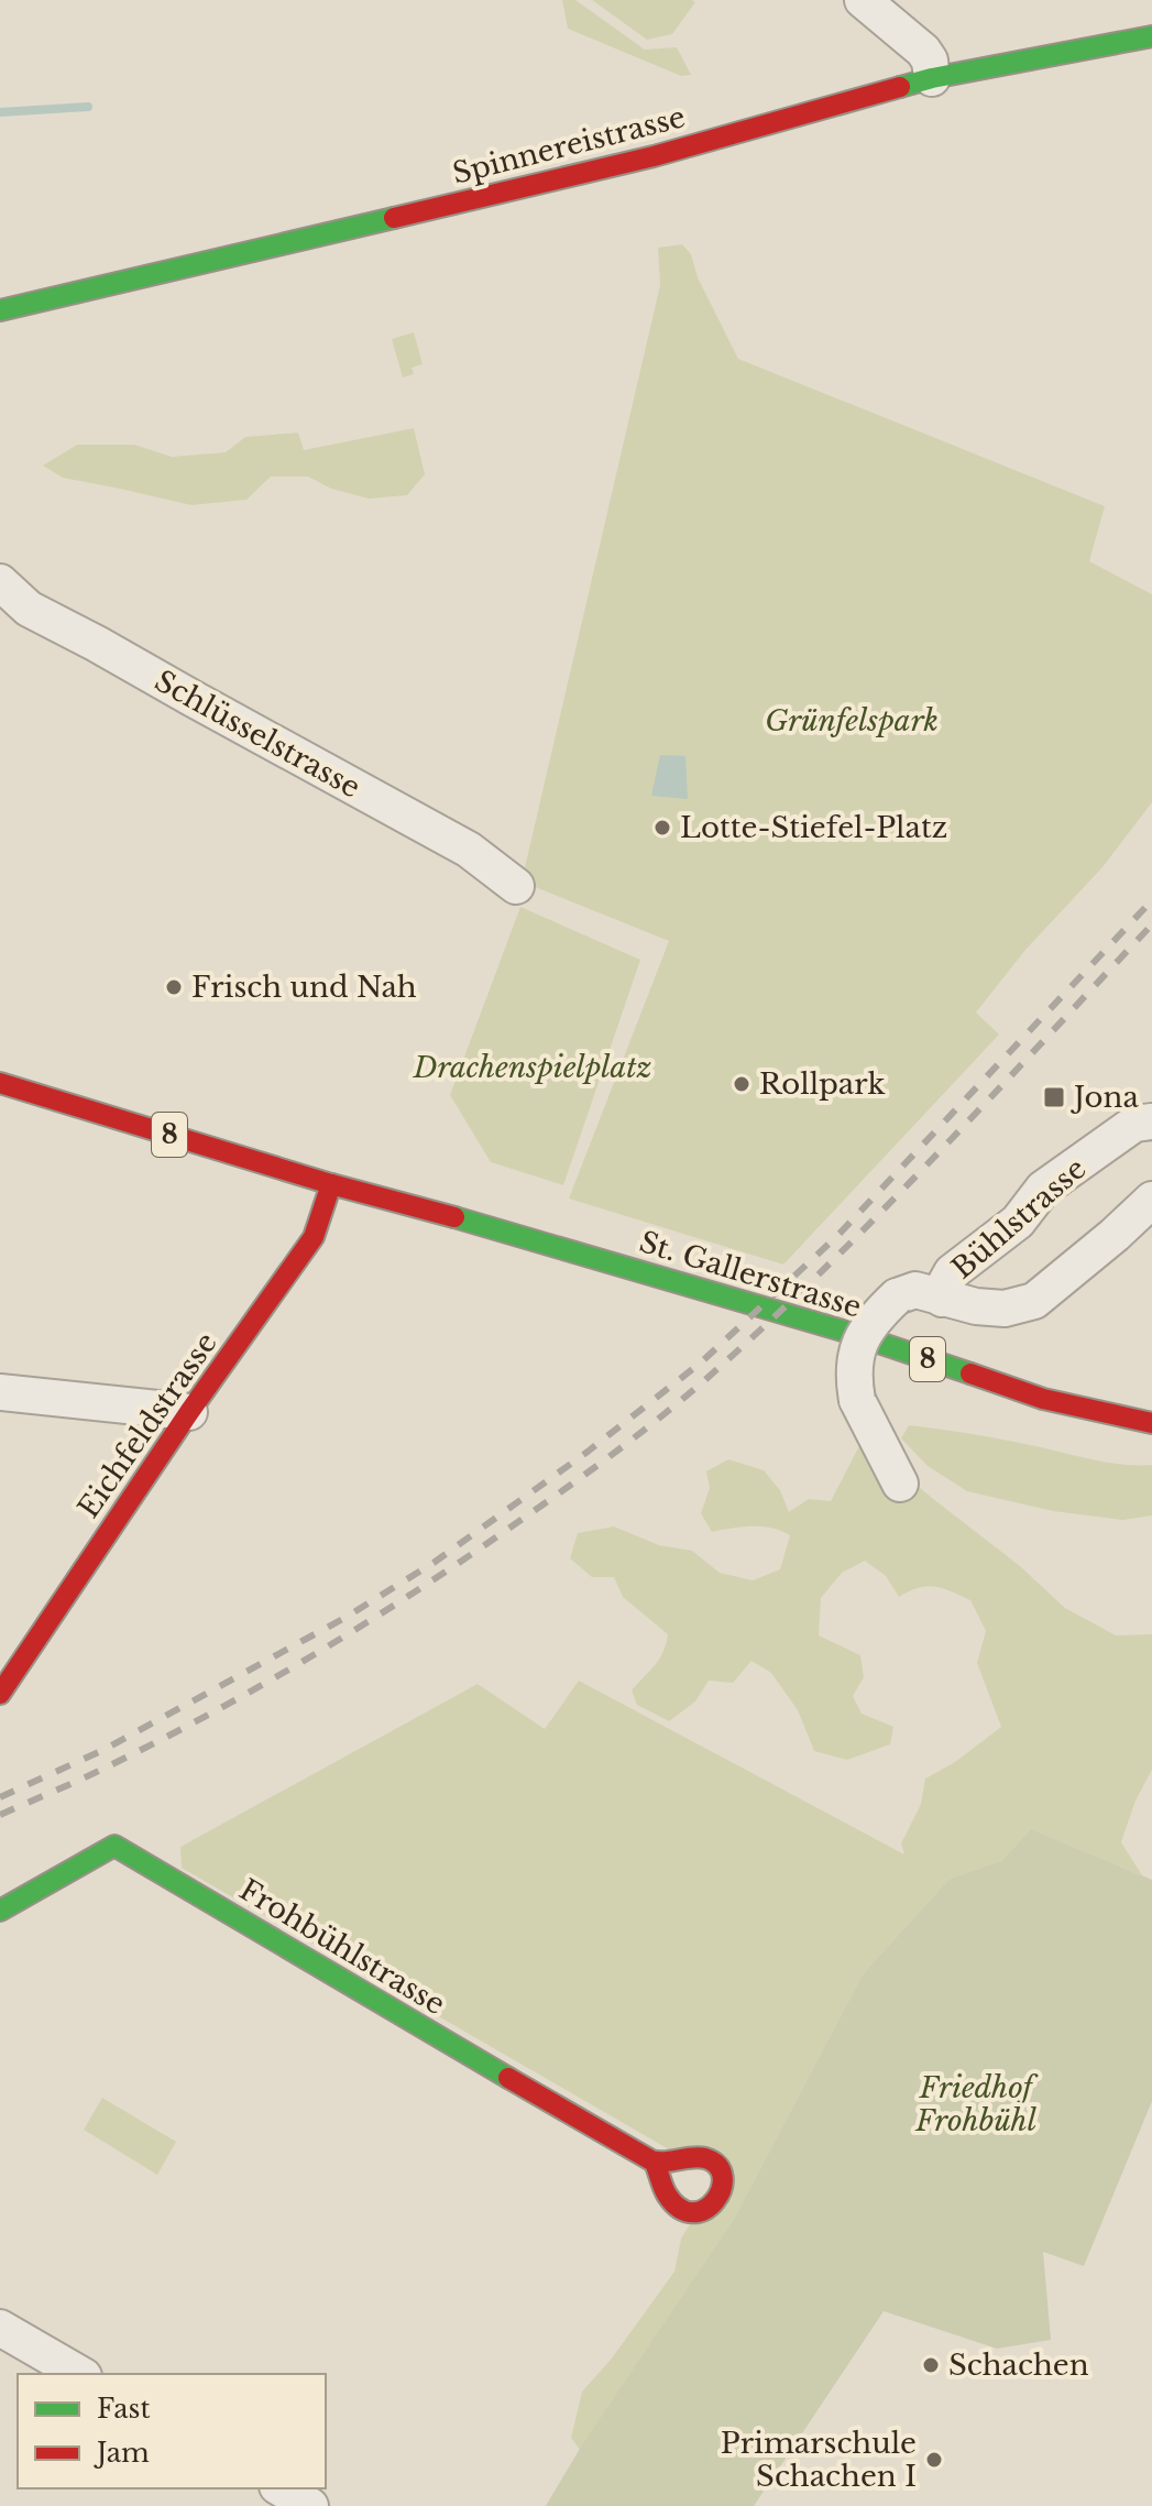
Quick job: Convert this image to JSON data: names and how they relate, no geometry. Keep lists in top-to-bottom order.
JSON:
{
  "streets": {
    "street": [
      "Spinnereistrasse",
      "Schlüsselstrasse",
      "8",
      "Bühlstrasse",
      "St. Gallerstrasse",
      "Eichfeldstrasse",
      "Frohbühlstrasse"
    ]
  },
  "crossings": [
    ["8", "St. Gallerstrasse"],
    ["8", "Eichfeldstrasse"],
    ["St. Gallerstrasse", "Eichfeldstrasse"]
  ],
  "parks": ["Grünfelspark", "Drachenspielplatz", "Friedhof Frohbühl"],
  "places": {
    "other": [
      "Lotte-Stiefel-Platz",
      "Frisch und Nah",
      "Rollpark",
      "Schachen",
      "Primarschule Schachen I"
    ],
    "transit": ["Jona"]
  },
  "legend": ["Fast", "Jam"]
}
